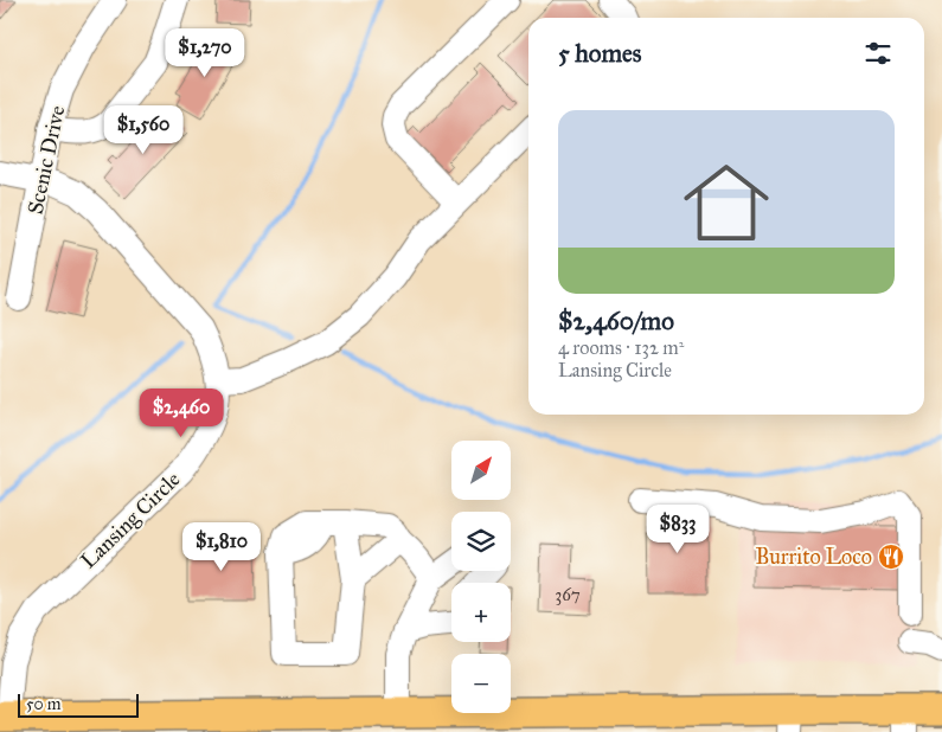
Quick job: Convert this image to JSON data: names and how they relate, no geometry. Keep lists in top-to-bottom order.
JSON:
{
  "streets": {
    "street": ["Scenic Drive", "Lansing Circle"]
  },
  "crossings": [
    ["Scenic Drive", "Lansing Circle"]
  ],
  "places": {
    "restaurant": ["Burrito Loco"]
  },
  "house_numbers": ["367"],
  "scale_bar": "50 m",
  "north": "top right",
  "page": {
    "heading": "5 homes",
    "price": [
      "$1,270",
      "$1,560",
      "$2,460",
      "$833",
      "$1,810"
    ],
    "list": [
      {
        "name": "$2,460/mo",
        "note": "4 rooms · 132 m² · Lansing Circle"
      }
    ],
    "map_buttons": ["+", "−"],
    "scale": "50 m"
  }
}
